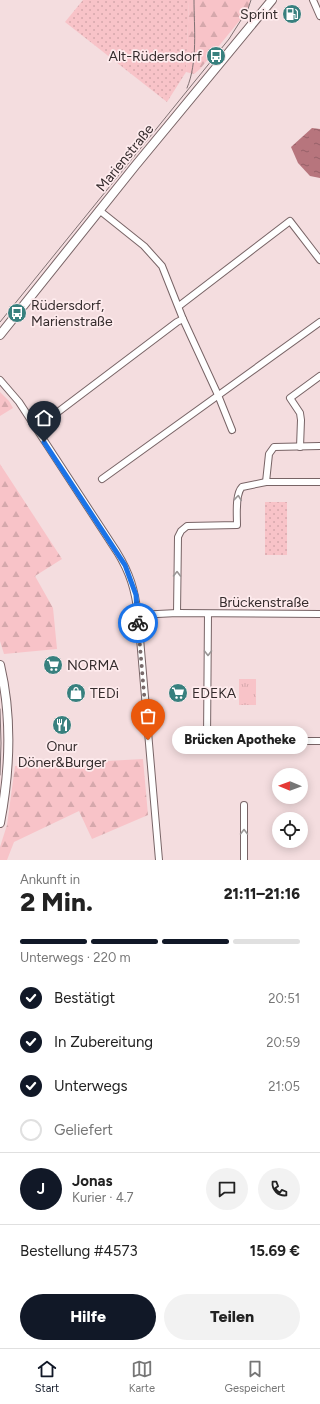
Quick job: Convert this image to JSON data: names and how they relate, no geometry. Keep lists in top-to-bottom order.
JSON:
{
  "streets": {
    "street": ["Marienstraße", "Brückenstraße"]
  },
  "places": {
    "fuel station": ["Sprint"],
    "bus stop": ["Alt-Rüdersdorf", "Rüdersdorf, Marienstraße"],
    "supermarket": ["NORMA", "EDEKA"],
    "shop": ["TEDi"],
    "restaurant": ["Onur Döner&Burger"],
    "other": ["Brücken Apotheke"]
  },
  "north": "left",
  "page": {
    "bubble": "Brücken Apotheke",
    "heading": ["2 Min.", "Ankunft in", "21:11–21:16"],
    "panel": [
      "Jonas",
      "Kurier · 4.7",
      "Bestellung #4573",
      "15.69 €"
    ],
    "bar": "Unterwegs · 220 m",
    "list": [
      ["Bestätigt", "20:51"],
      ["In Zubereitung", "20:59"],
      ["Unterwegs", "21:05"],
      "Geliefert"
    ],
    "round": "J",
    "buttons": ["Hilfe", "Teilen"],
    "tabs": ["Start", "Karte", "Gespeichert"]
  }
}
